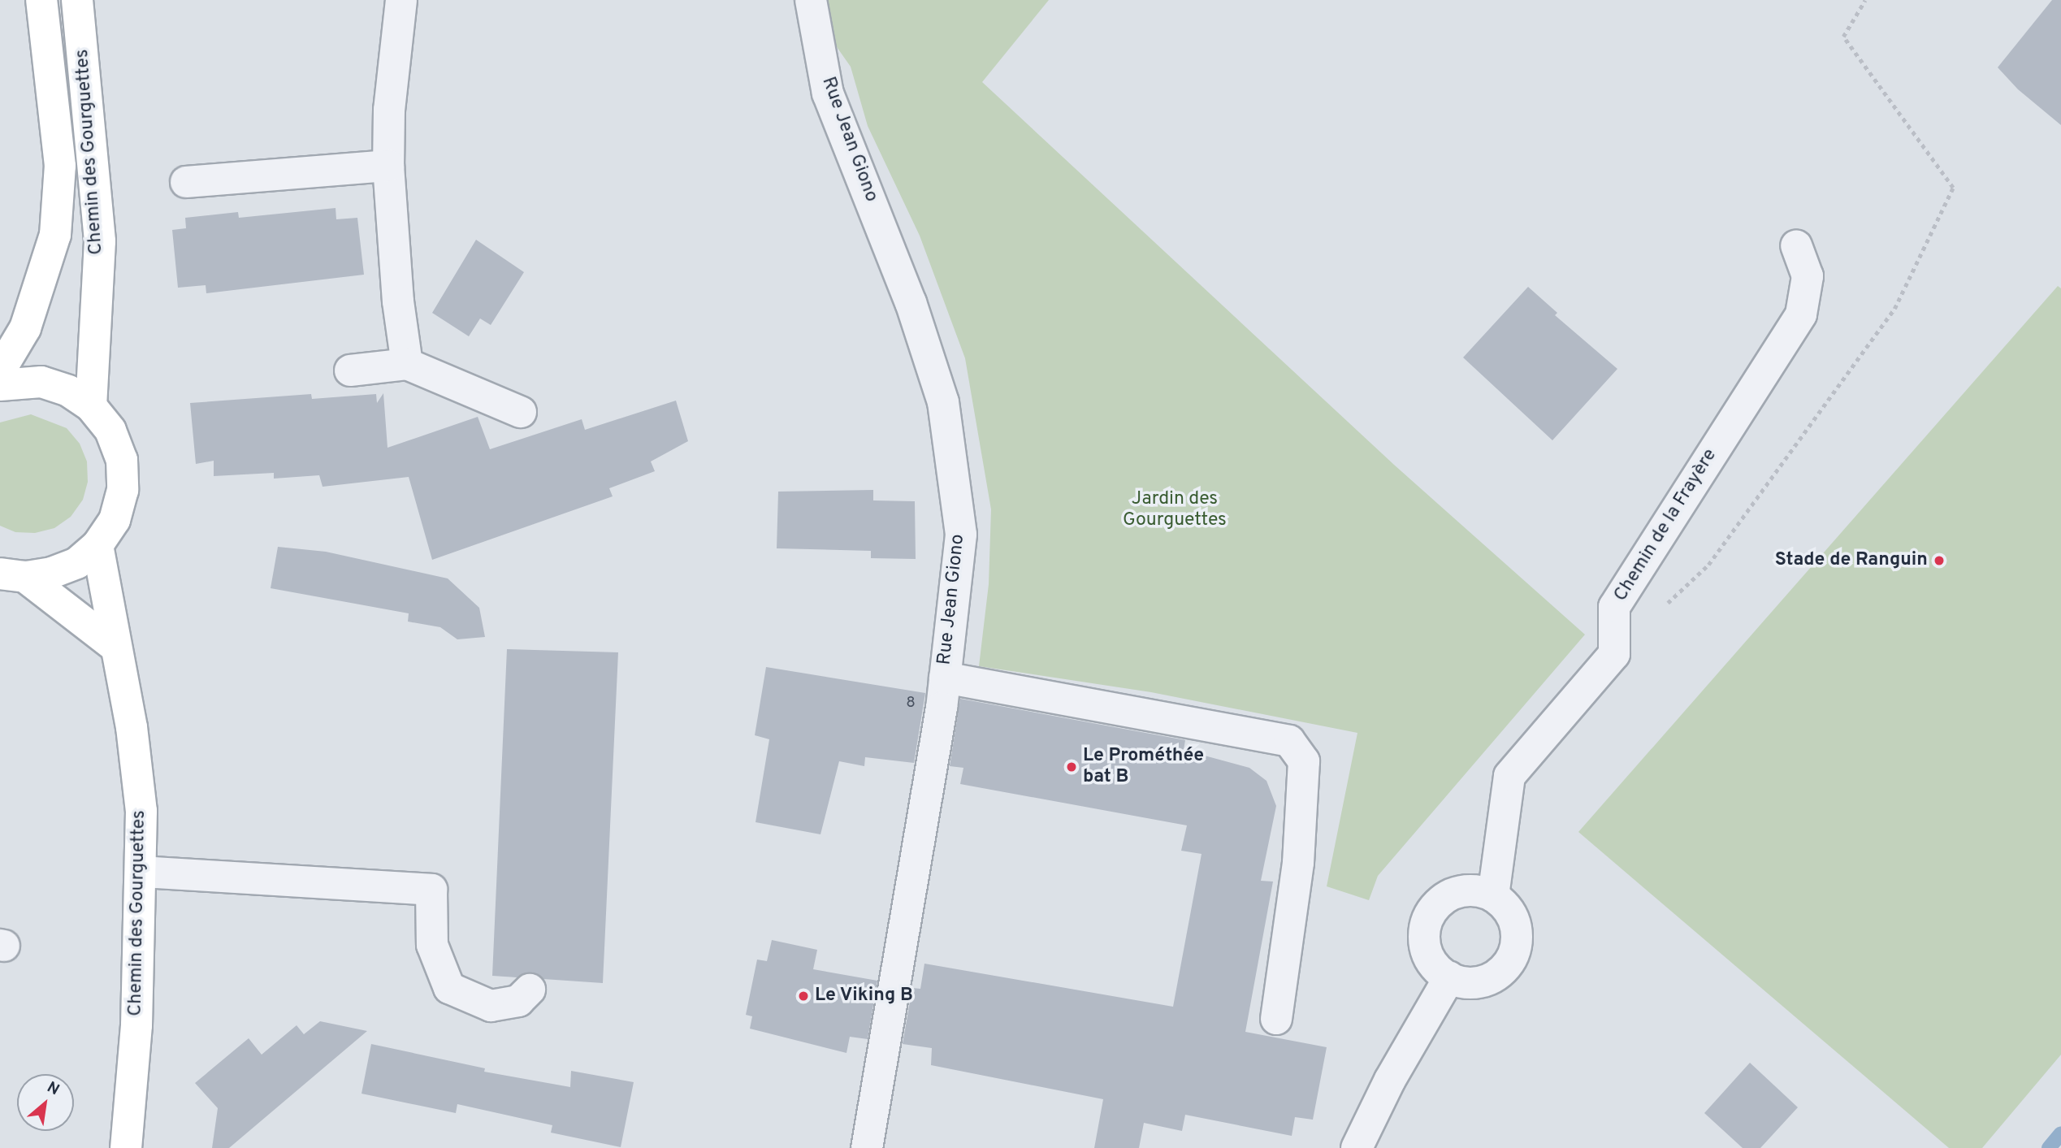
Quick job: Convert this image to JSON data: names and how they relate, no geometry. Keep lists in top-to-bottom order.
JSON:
{
  "streets": {
    "main road": ["Chemin des Gourguettes"],
    "street": ["Rue Jean Giono", "Chemin de la Frayère"]
  },
  "parks": ["Jardin des Gourguettes"],
  "places": ["Stade de Ranguin", "Le Prométhée bat B", "Le Viking B"],
  "house_numbers": ["8"],
  "north": "top right"
}
